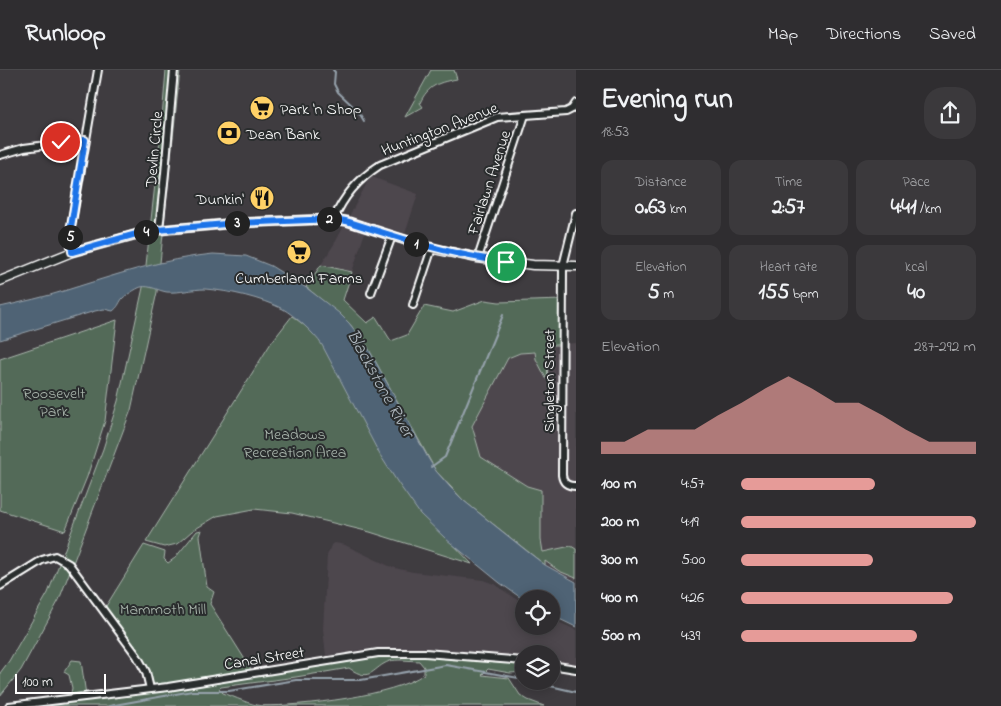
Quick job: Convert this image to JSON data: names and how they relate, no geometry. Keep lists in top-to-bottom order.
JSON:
{
  "streets": {
    "street": [
      "Huntington Avenue",
      "Devlin Circle",
      "Fairlawn Avenue",
      "Singleton Street",
      "Canal Street"
    ]
  },
  "crossings": [
    ["Huntington Avenue", "Fairlawn Avenue"]
  ],
  "water": ["Blackstone River"],
  "parks": ["Roosevelt Park", "Meadows Recreation Area", "Mammoth Mill"],
  "places": {
    "supermarket": ["Park 'n Shop", "Cumberland Farms"],
    "bank": ["Dean Bank"],
    "restaurant": ["Dunkin'"]
  },
  "scale_bar": "100 m",
  "page": {
    "header": "Runloop",
    "nav": ["Map", "Directions", "Saved"],
    "heading": ["Evening run", "18:53"],
    "stats": [
      ["Distance", "0.63 km"],
      ["Time", "2:57"],
      ["Pace", "4:41 /km"],
      ["Elevation", "5 m"],
      ["Heart rate", "155 bpm"],
      ["kcal", "40"]
    ],
    "pins": [
      "2",
      "3",
      "4",
      "5",
      "1"
    ],
    "chart": ["Elevation", "287–292 m"],
    "list": [
      {
        "name": "100 m",
        "note": "4:57"
      },
      {
        "name": "200 m",
        "note": "4:19"
      },
      {
        "name": "300 m",
        "note": "5:00"
      },
      {
        "name": "400 m",
        "note": "4:26"
      },
      {
        "name": "500 m",
        "note": "4:39"
      }
    ],
    "scale": "100 m"
  }
}
